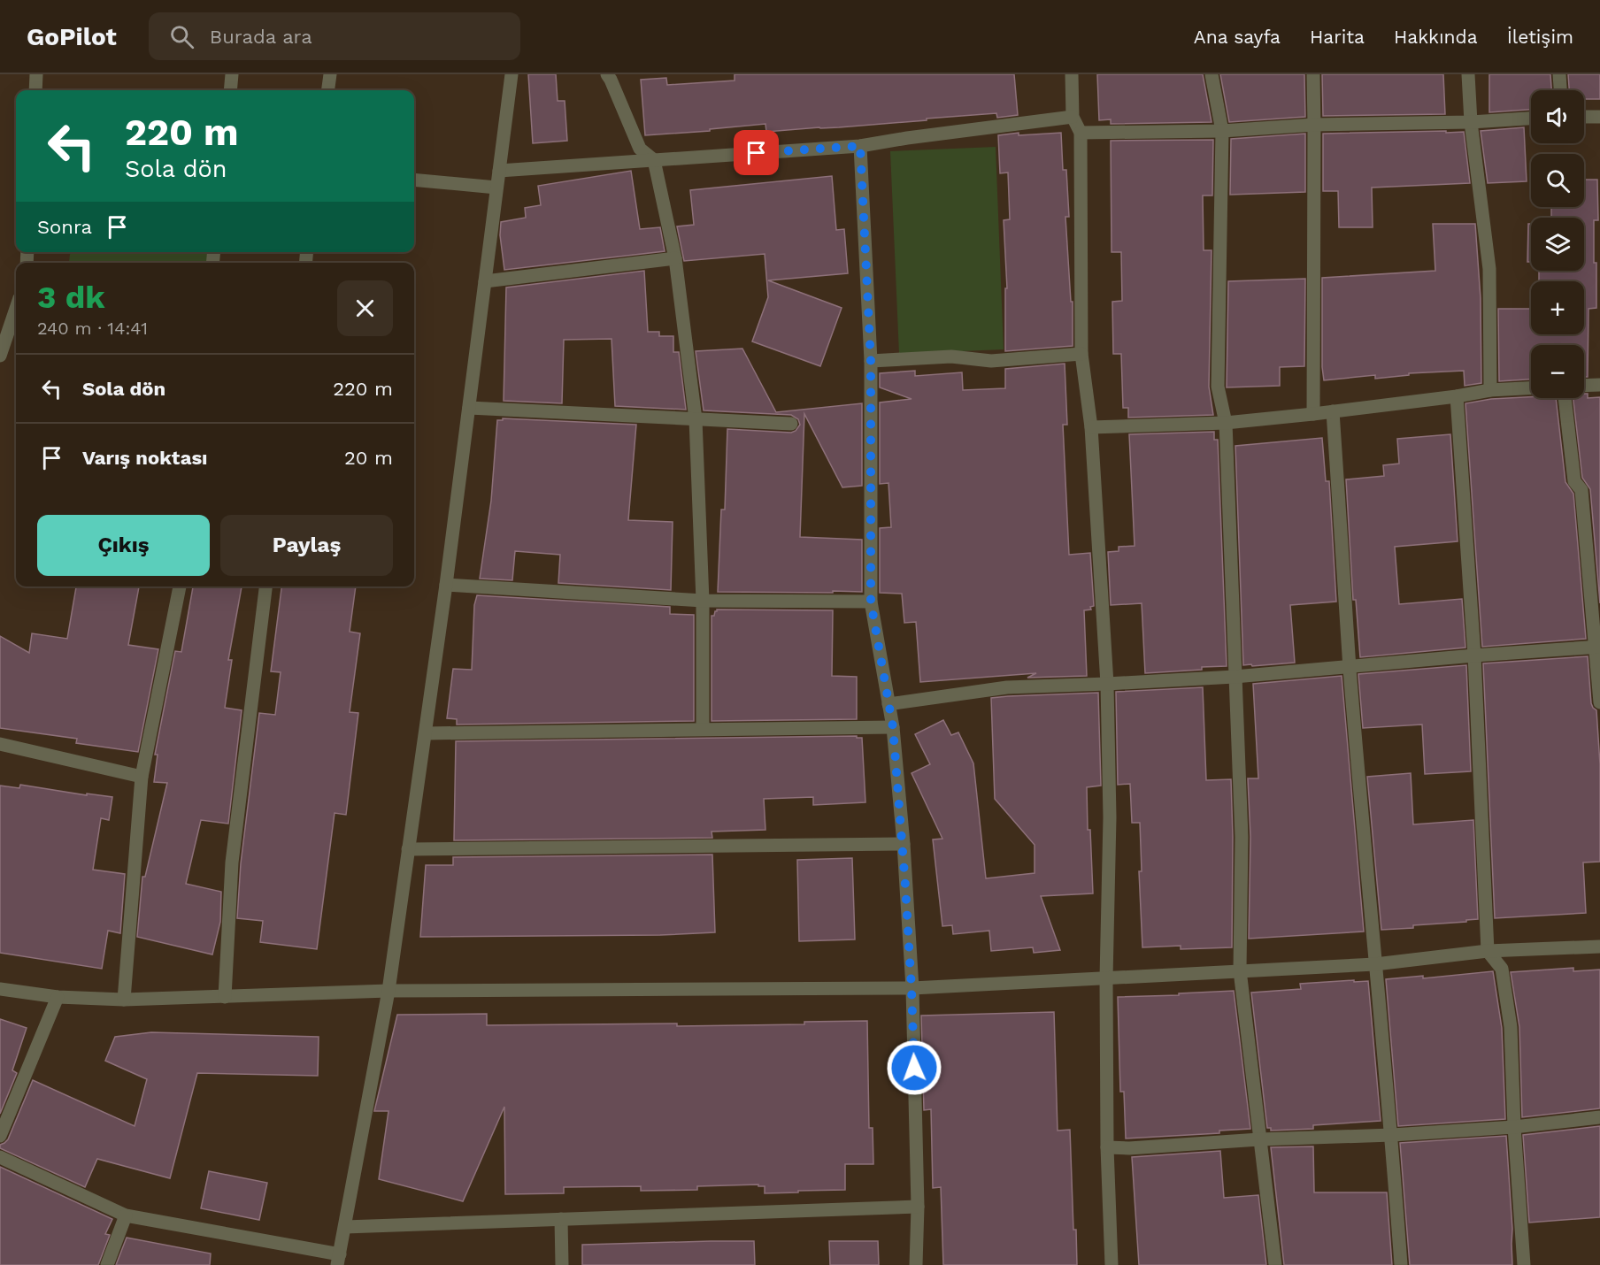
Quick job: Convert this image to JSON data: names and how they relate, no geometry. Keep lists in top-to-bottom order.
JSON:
{
  "page": {
    "header": "GoPilot",
    "search": "Burada ara",
    "nav": [
      "Ana sayfa",
      "Harita",
      "Hakkında",
      "İletişim"
    ],
    "map_buttons": ["+", "−"],
    "turn": ["220 m", "Sola dön"],
    "then": "Sonra",
    "heading": ["3 dk", "240 m · 14:41"],
    "list": [
      {
        "name": "Sola dön",
        "value": "220 m"
      },
      {
        "name": "Varış noktası",
        "value": "20 m"
      }
    ],
    "buttons": ["Çıkış", "Paylaş"]
  }
}
